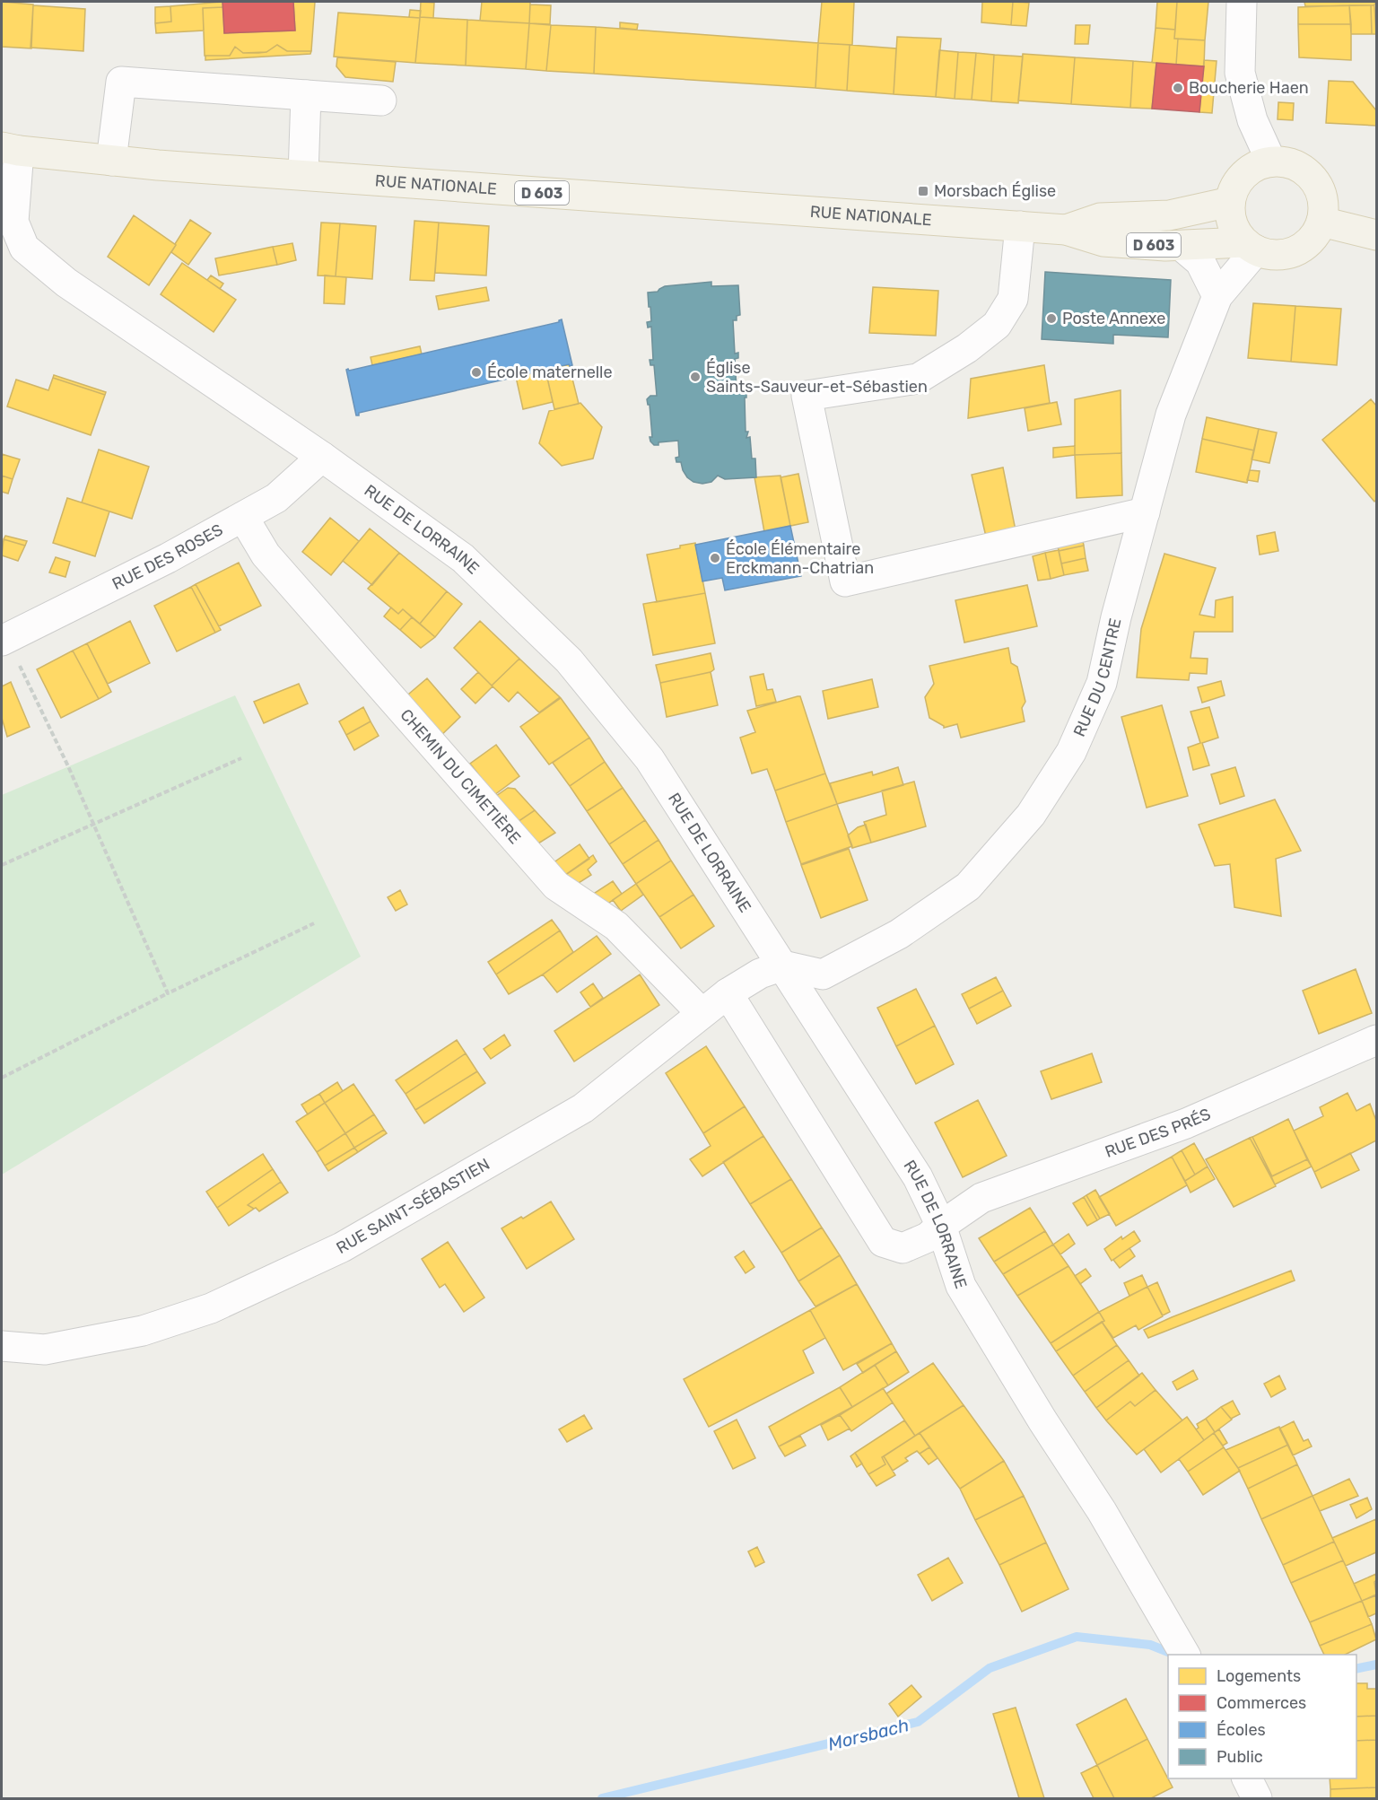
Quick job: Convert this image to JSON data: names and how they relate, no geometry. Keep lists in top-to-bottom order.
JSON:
{
  "streets": {
    "main road": ["RUE NATIONALE", "D 603"],
    "street": [
      "RUE DE LORRAINE",
      "RUE DES ROSES",
      "RUE DU CENTRE",
      "CHEMIN DU CIMETIÈRE",
      "RUE DES PRÉS",
      "RUE SAINT-SÉBASTIEN"
    ]
  },
  "crossings": [
    ["RUE NATIONALE", "RUE DE LORRAINE"],
    ["RUE NATIONALE", "RUE DU CENTRE"],
    ["RUE DE LORRAINE", "RUE DES ROSES"],
    ["RUE DE LORRAINE", "RUE DU CENTRE"],
    ["RUE DE LORRAINE", "RUE DES PRÉS"],
    ["RUE DE LORRAINE", "RUE SAINT-SÉBASTIEN"],
    ["RUE DES ROSES", "CHEMIN DU CIMETIÈRE"],
    ["RUE DU CENTRE", "RUE SAINT-SÉBASTIEN"],
    ["CHEMIN DU CIMETIÈRE", "RUE SAINT-SÉBASTIEN"],
    ["RUE DES PRÉS", "RUE SAINT-SÉBASTIEN"]
  ],
  "water": ["Morsbach"],
  "places": {
    "other": [
      "Boucherie Haen",
      "Poste Annexe",
      "École maternelle",
      "Église Saints-Sauveur-et-Sébastien",
      "École Élémentaire Erckmann-Chatrian"
    ],
    "transit": ["Morsbach Église"]
  },
  "legend": [
    "Logements",
    "Commerces",
    "Écoles",
    "Public"
  ]
}
